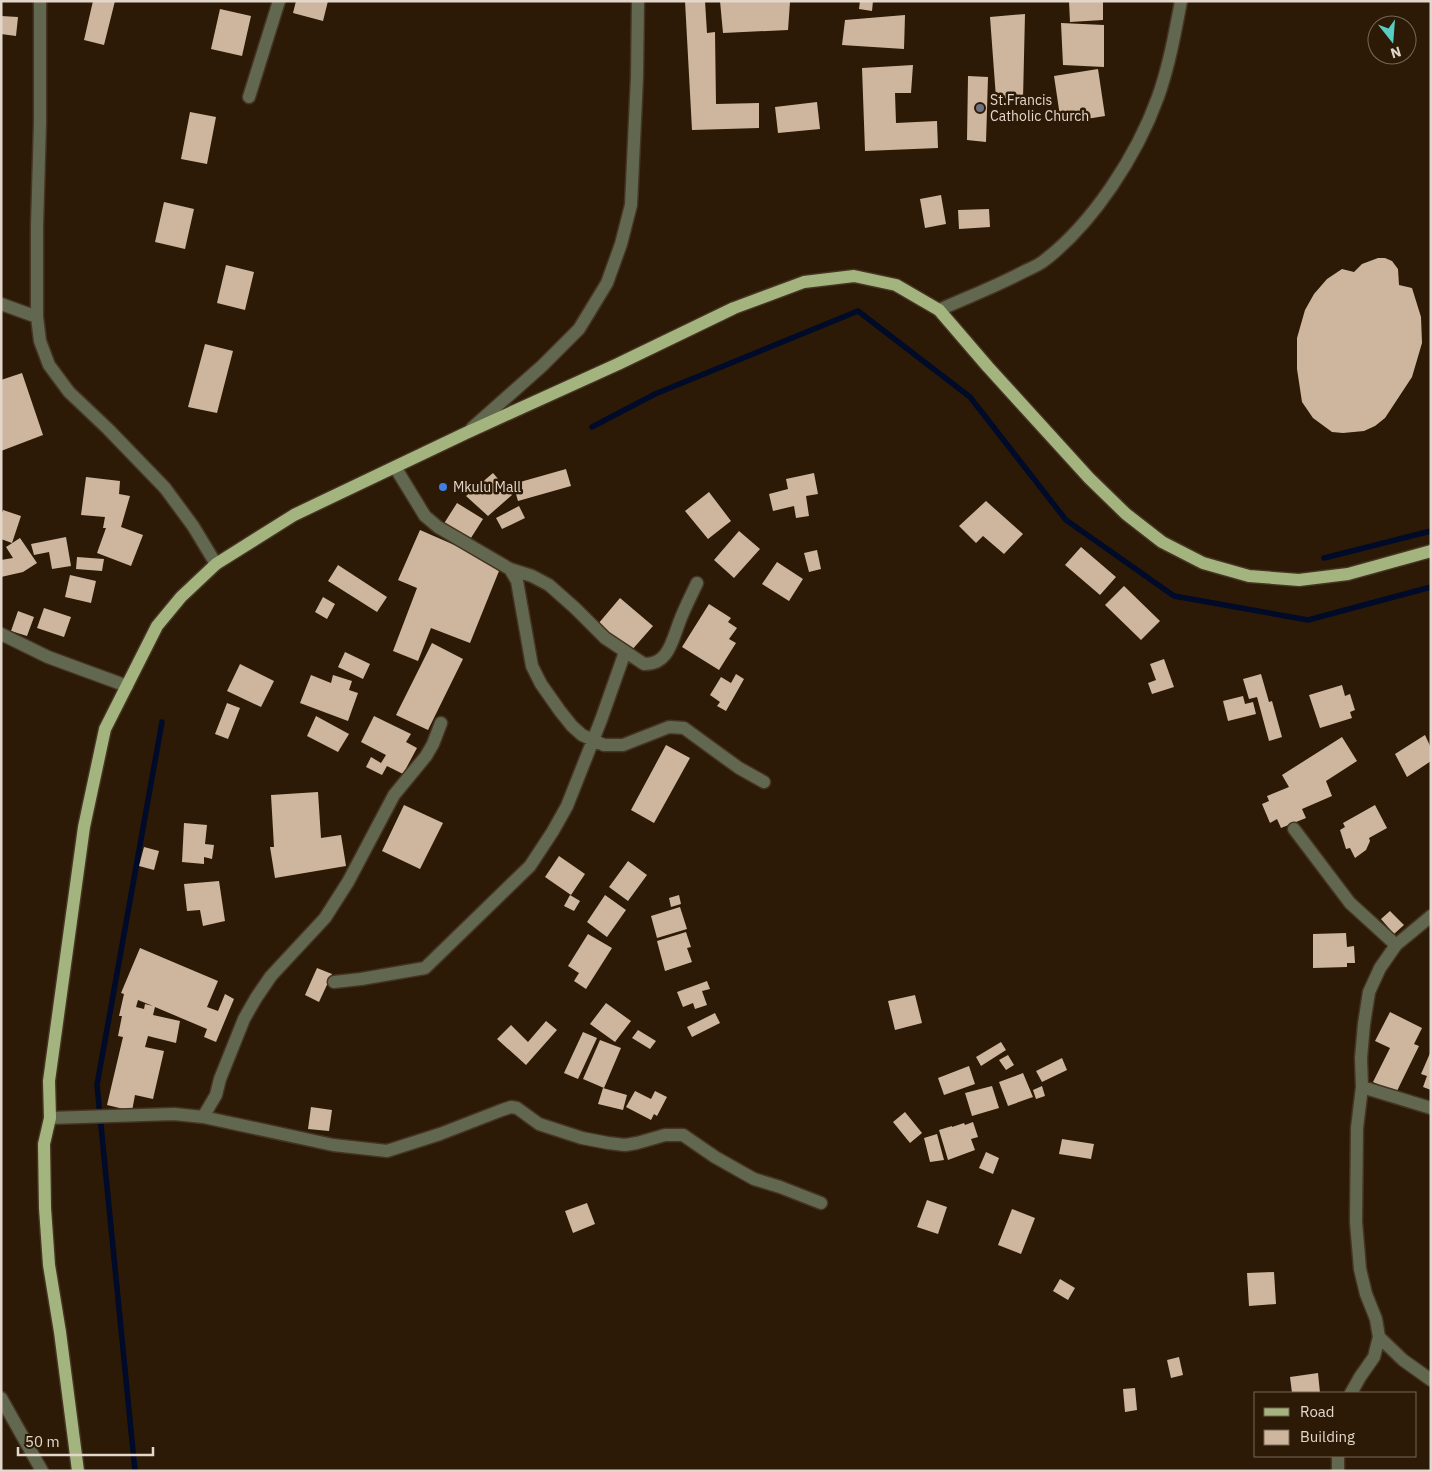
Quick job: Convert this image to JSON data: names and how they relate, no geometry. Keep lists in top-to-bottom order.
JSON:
{
  "places": ["St.Francis Catholic Church", "Mkulu Mall"],
  "legend": ["Road", "Building"],
  "scale_bar": "50 m",
  "north": "bottom"
}
